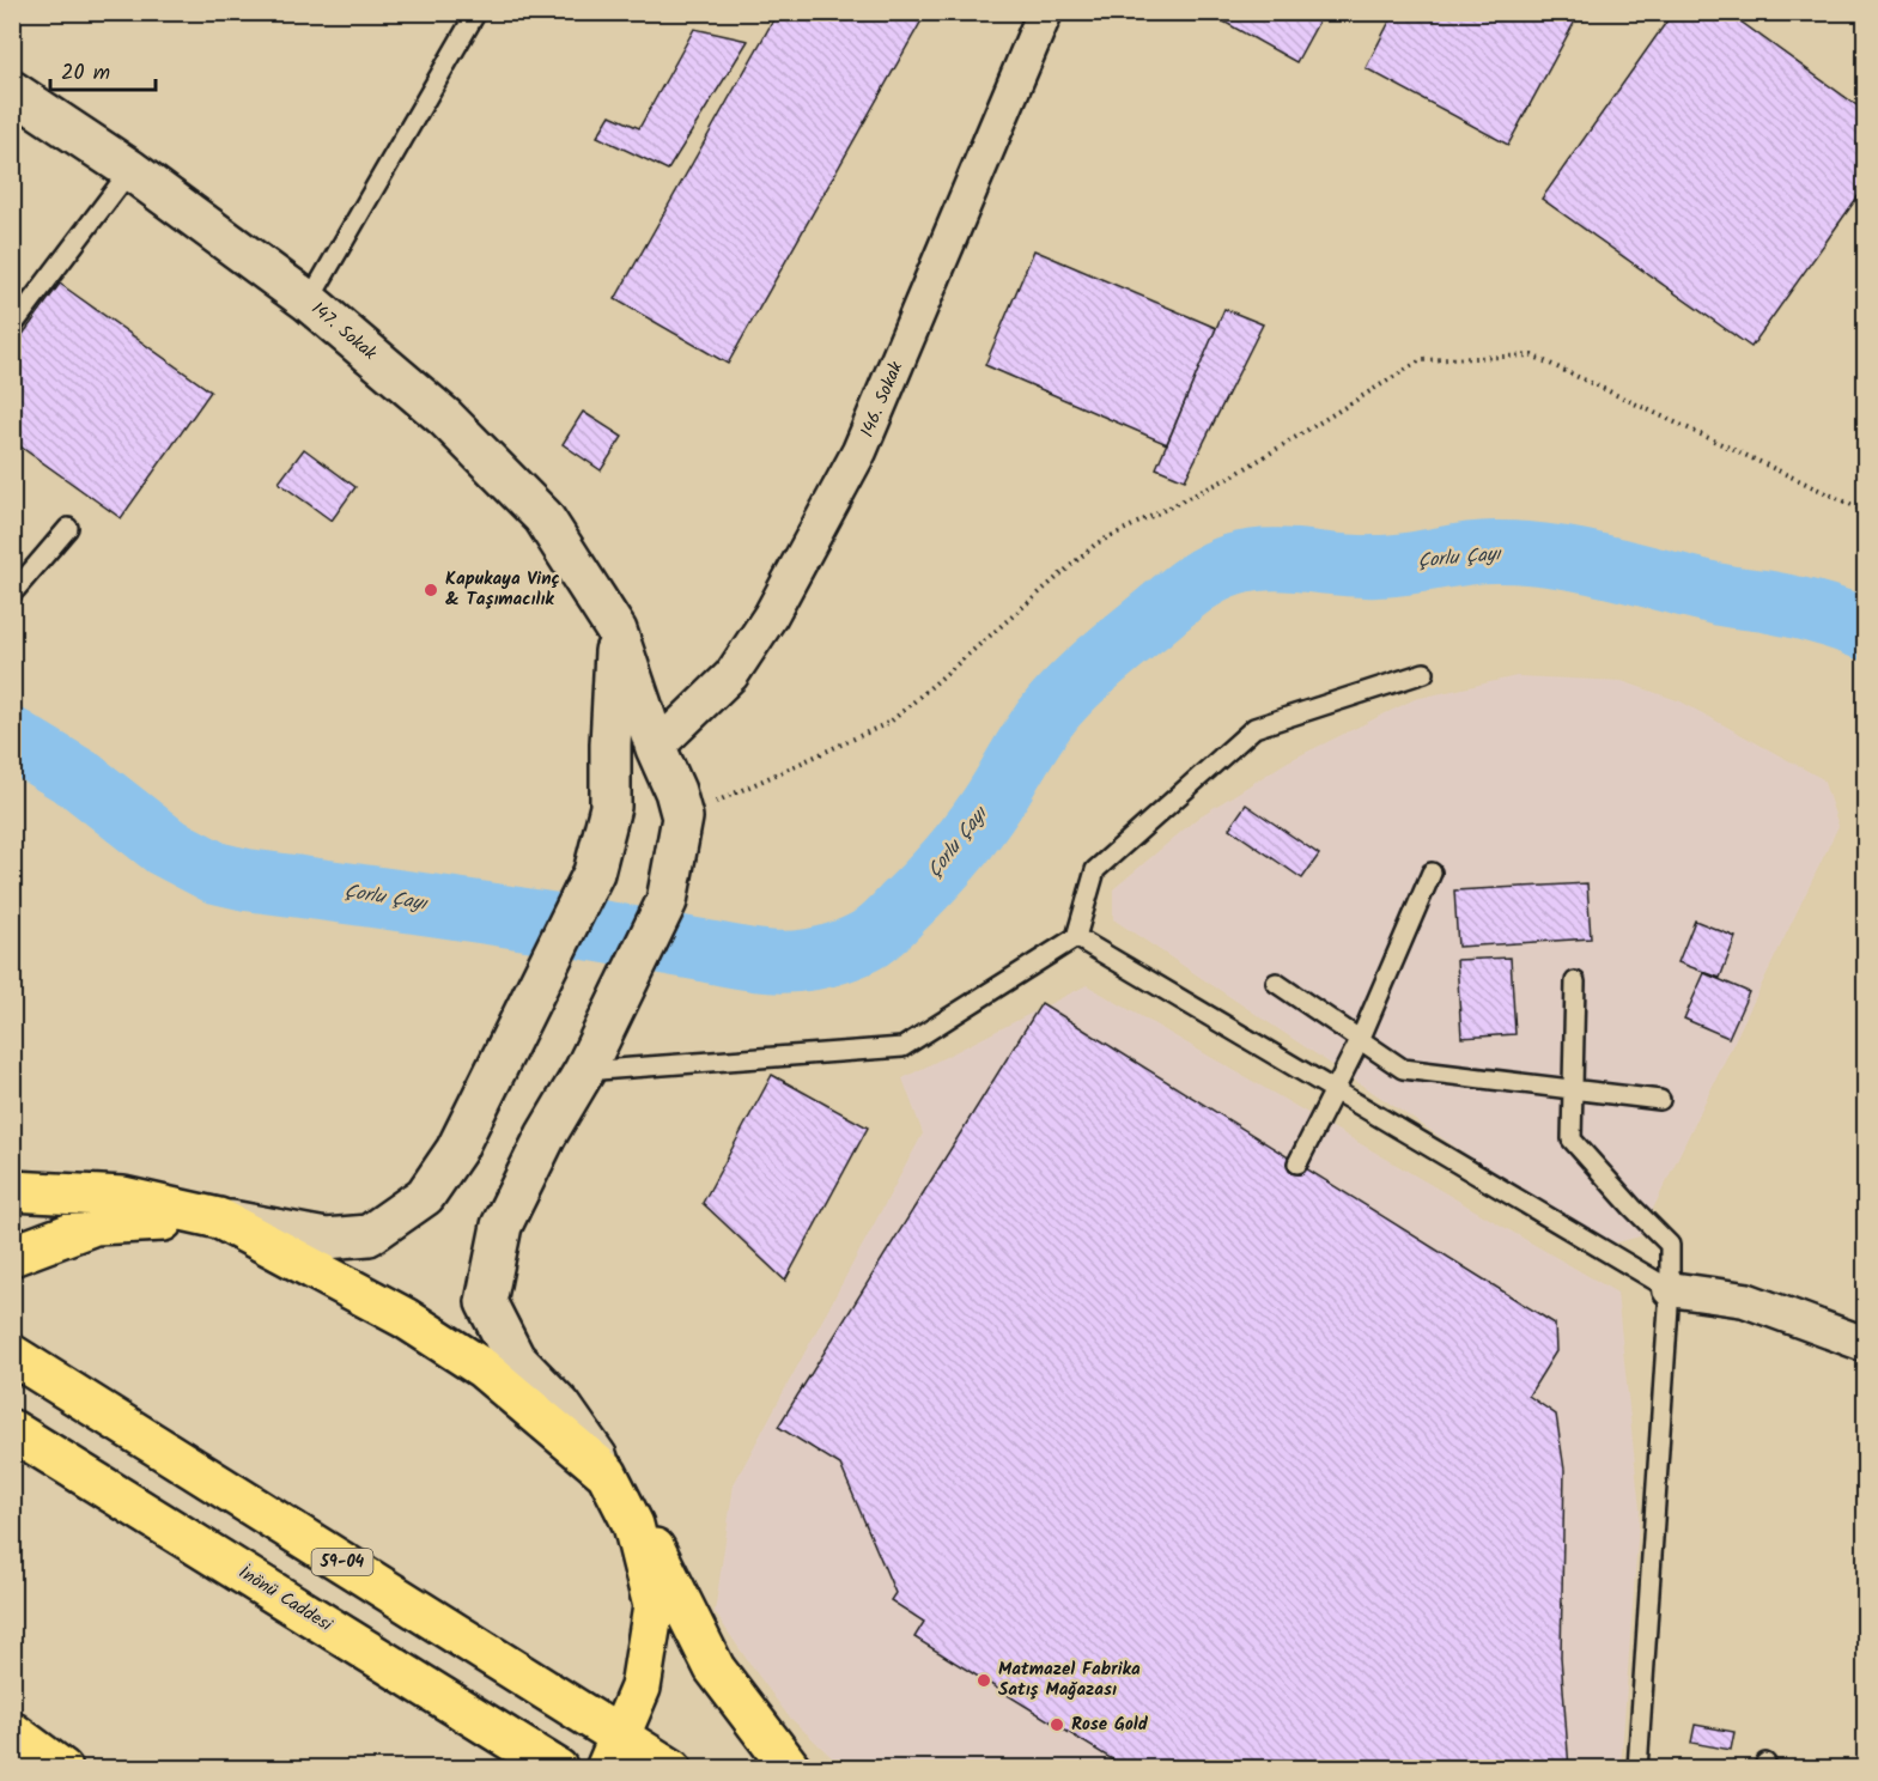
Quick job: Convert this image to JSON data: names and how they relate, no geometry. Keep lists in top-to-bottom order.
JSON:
{
  "streets": {
    "main road": ["59-04", "İnönü Caddesi"],
    "street": ["147. Sokak", "146. Sokak"]
  },
  "crossings": [
    ["147. Sokak", "146. Sokak"]
  ],
  "water": ["Çorlu Çayı"],
  "places": ["Kapukaya Vinç & Taşımacılık", "Matmazel Fabrika Satış Mağazası", "Rose Gold"],
  "scale_bar": "20 m"
}
